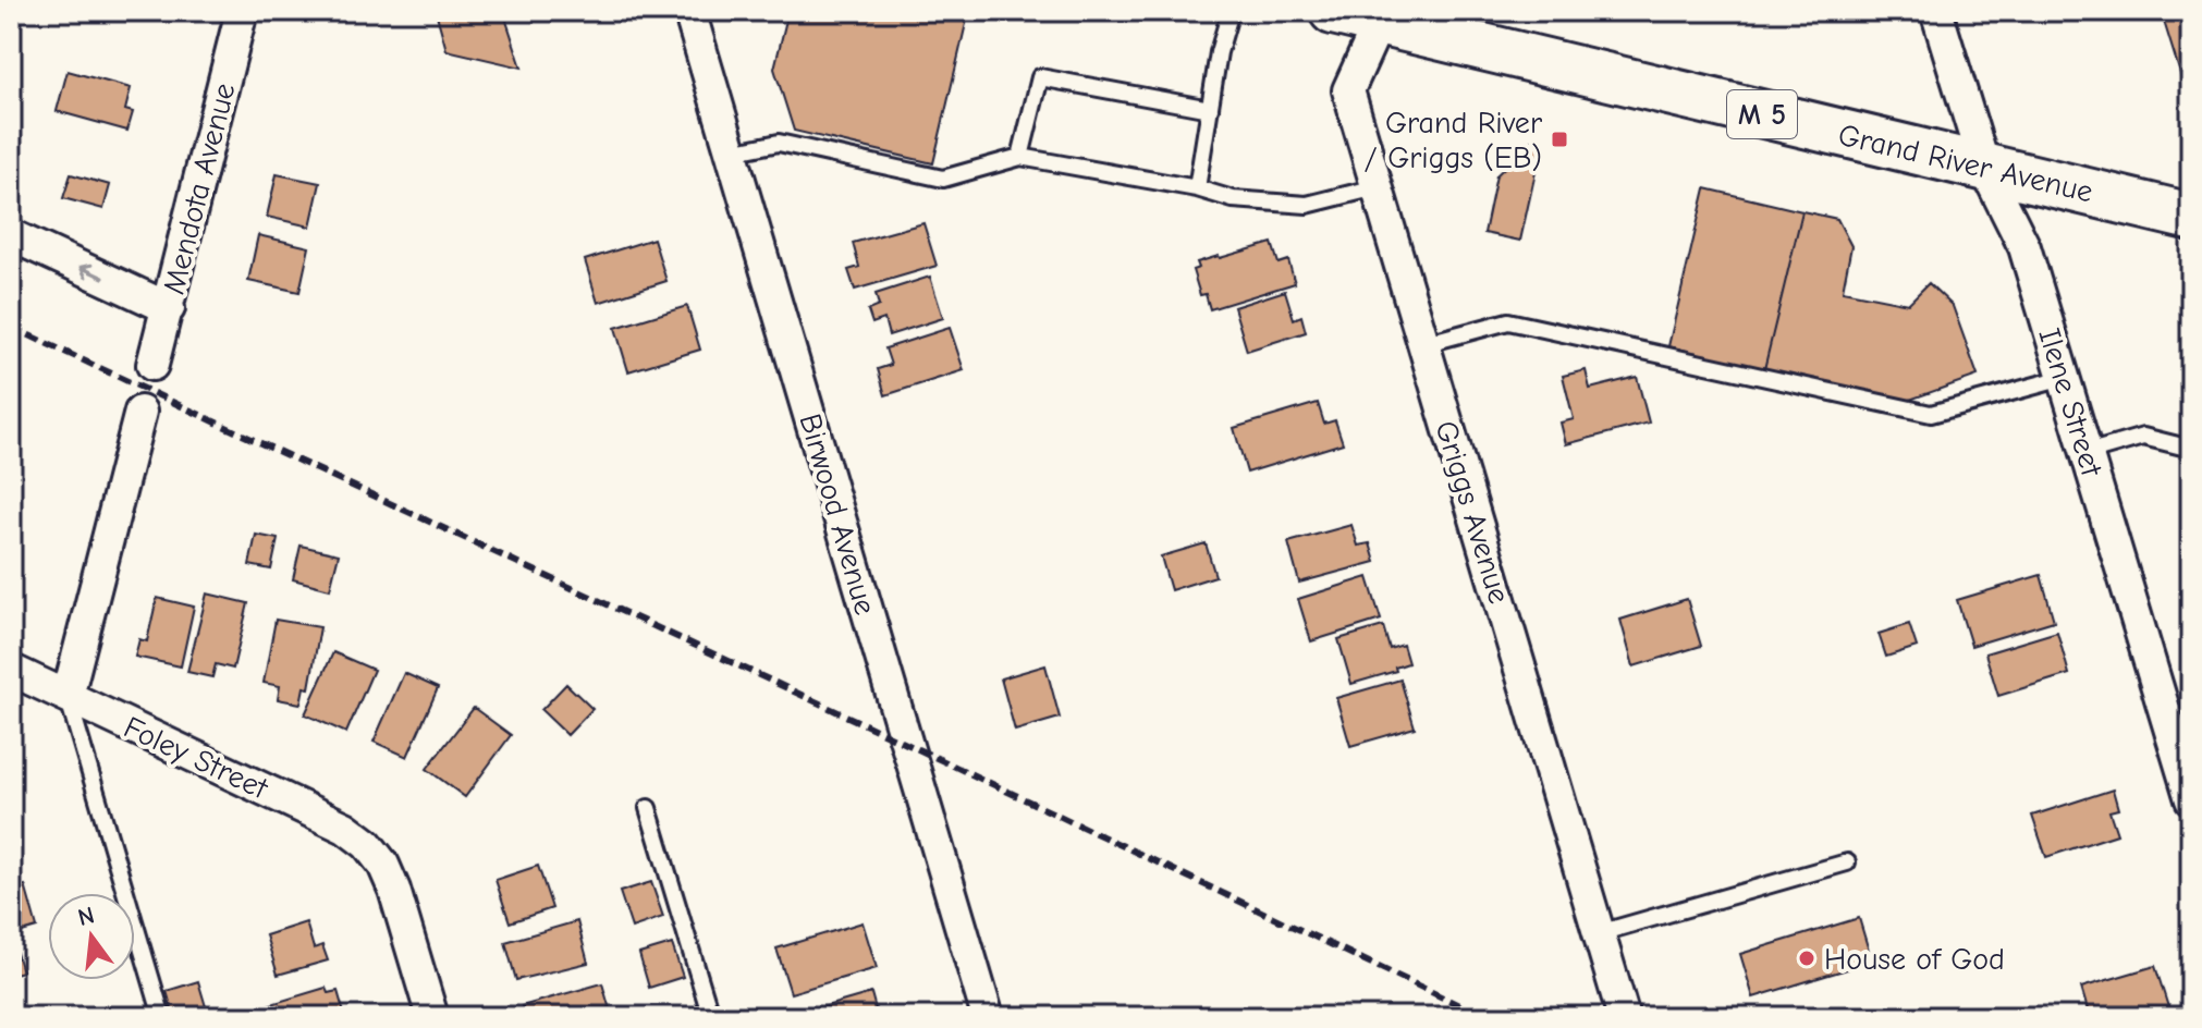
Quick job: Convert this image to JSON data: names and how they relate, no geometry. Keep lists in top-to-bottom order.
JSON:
{
  "streets": {
    "main road": ["M 5", "Grand River Avenue"],
    "street": [
      "Mendota Avenue",
      "Ilene Street",
      "Griggs Avenue",
      "Birwood Avenue",
      "Foley Street"
    ]
  },
  "crossings": [
    ["Grand River Avenue", "Ilene Street"],
    ["Grand River Avenue", "Griggs Avenue"]
  ],
  "places": {
    "transit": ["Grand River / Griggs (EB)"],
    "other": ["House of God"]
  },
  "north": "top"
}
